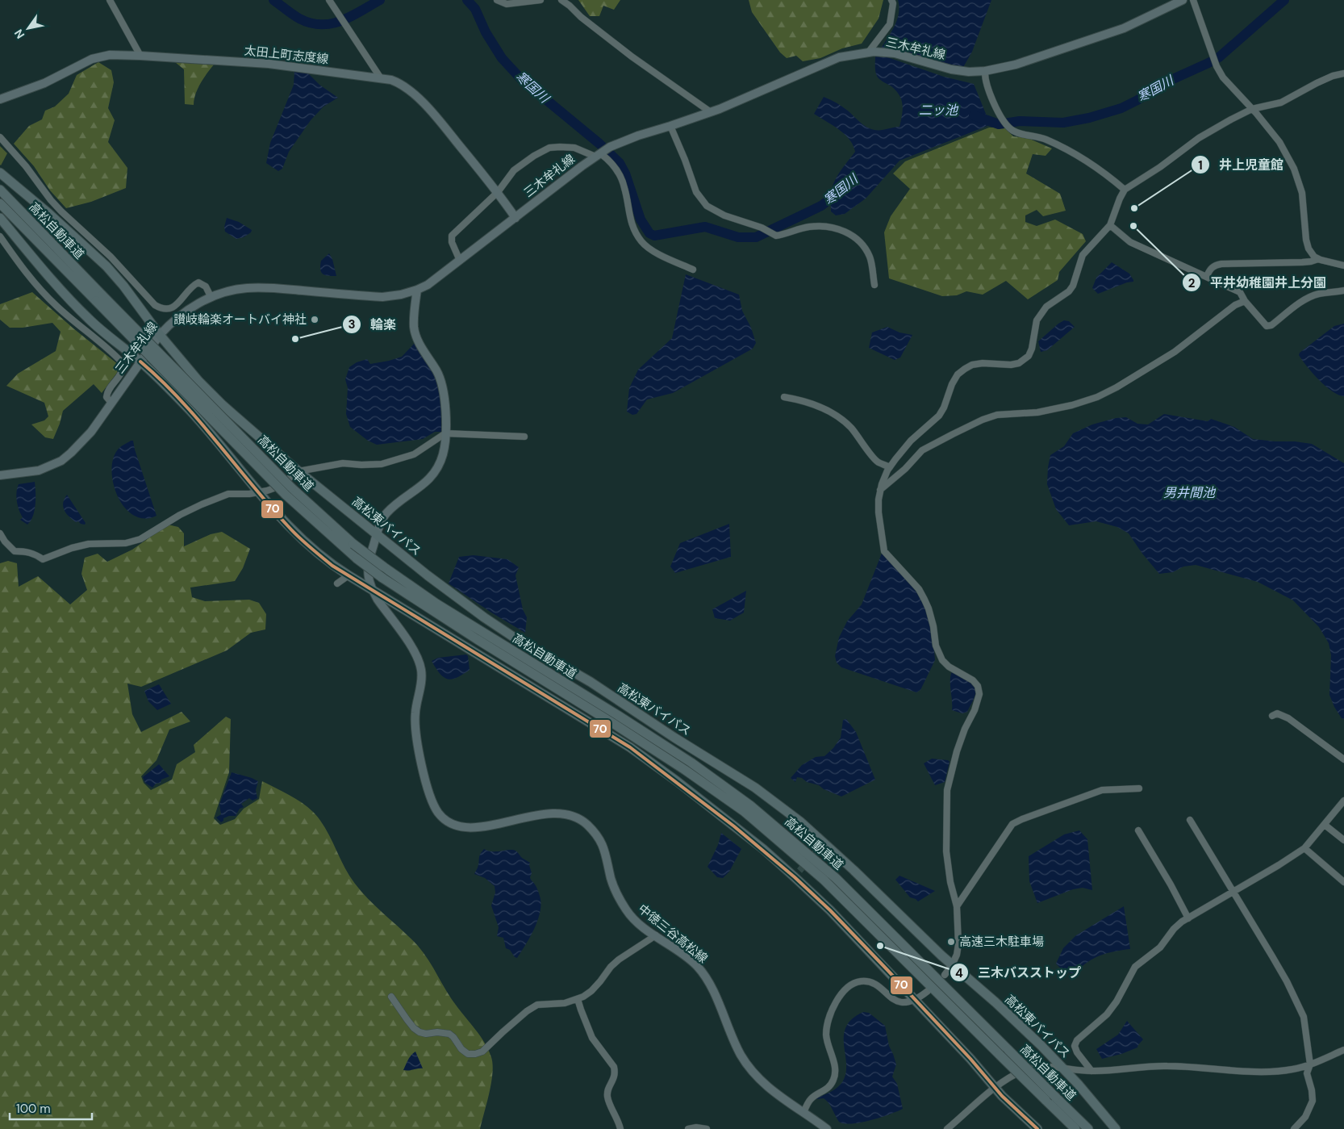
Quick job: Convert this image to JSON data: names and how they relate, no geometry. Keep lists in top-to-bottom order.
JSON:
{
  "streets": {
    "highway": ["高松自動車道", "高松東バイパス"],
    "main road": ["三木牟礼線", "太田上町志度線", "中徳三谷高松線"]
  },
  "crossings": [
    ["三木牟礼線", "太田上町志度線"],
    ["三木牟礼線", "高松東バイパス"],
    ["三木牟礼線", "中徳三谷高松線"],
    ["高松東バイパス", "中徳三谷高松線"]
  ],
  "water": ["寒国川", "二ッ池", "男井間池"],
  "places": [
    "井上児童館",
    "平井幼稚園井上分園",
    "讃岐輪楽オートバイ神社",
    "輪楽",
    "高速三木駐車場",
    "三木バスストップ"
  ],
  "lines": ["transit line 70"],
  "scale_bar": "100 m",
  "north": "bottom left"
}
